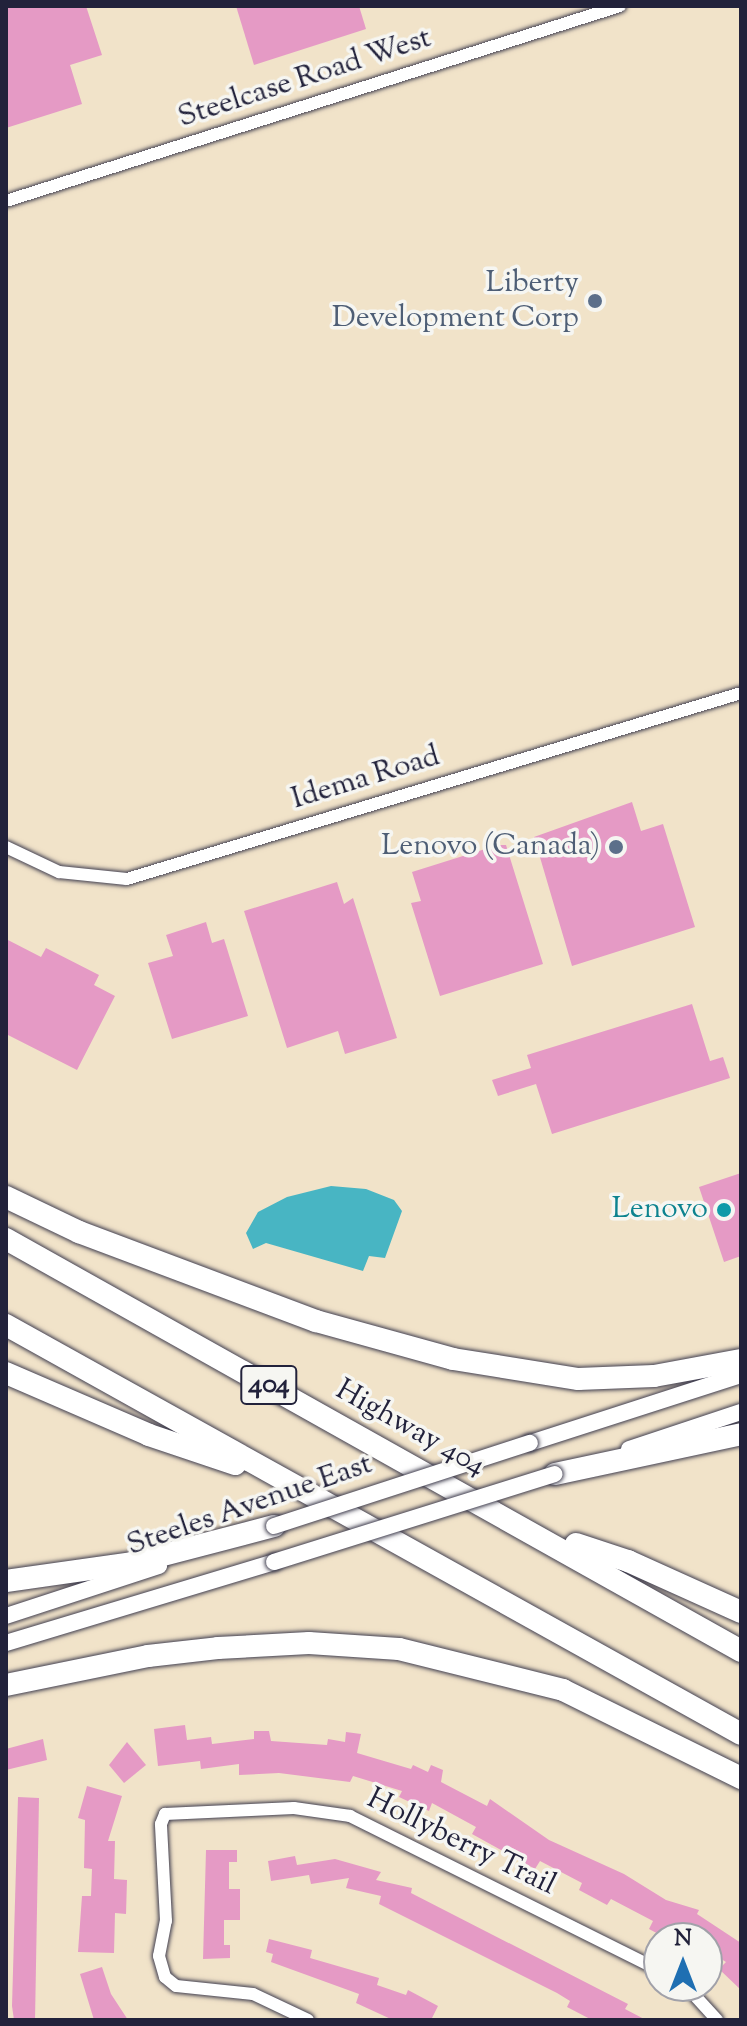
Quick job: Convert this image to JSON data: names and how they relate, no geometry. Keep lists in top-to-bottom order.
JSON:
{
  "streets": {
    "highway": ["404", "Highway 404"],
    "main road": ["Steeles Avenue East"],
    "street": ["Steelcase Road West", "Idema Road", "Hollyberry Trail"]
  },
  "places": ["Liberty Development Corp", "Lenovo (Canada)", "Lenovo"],
  "north": "top"
}
